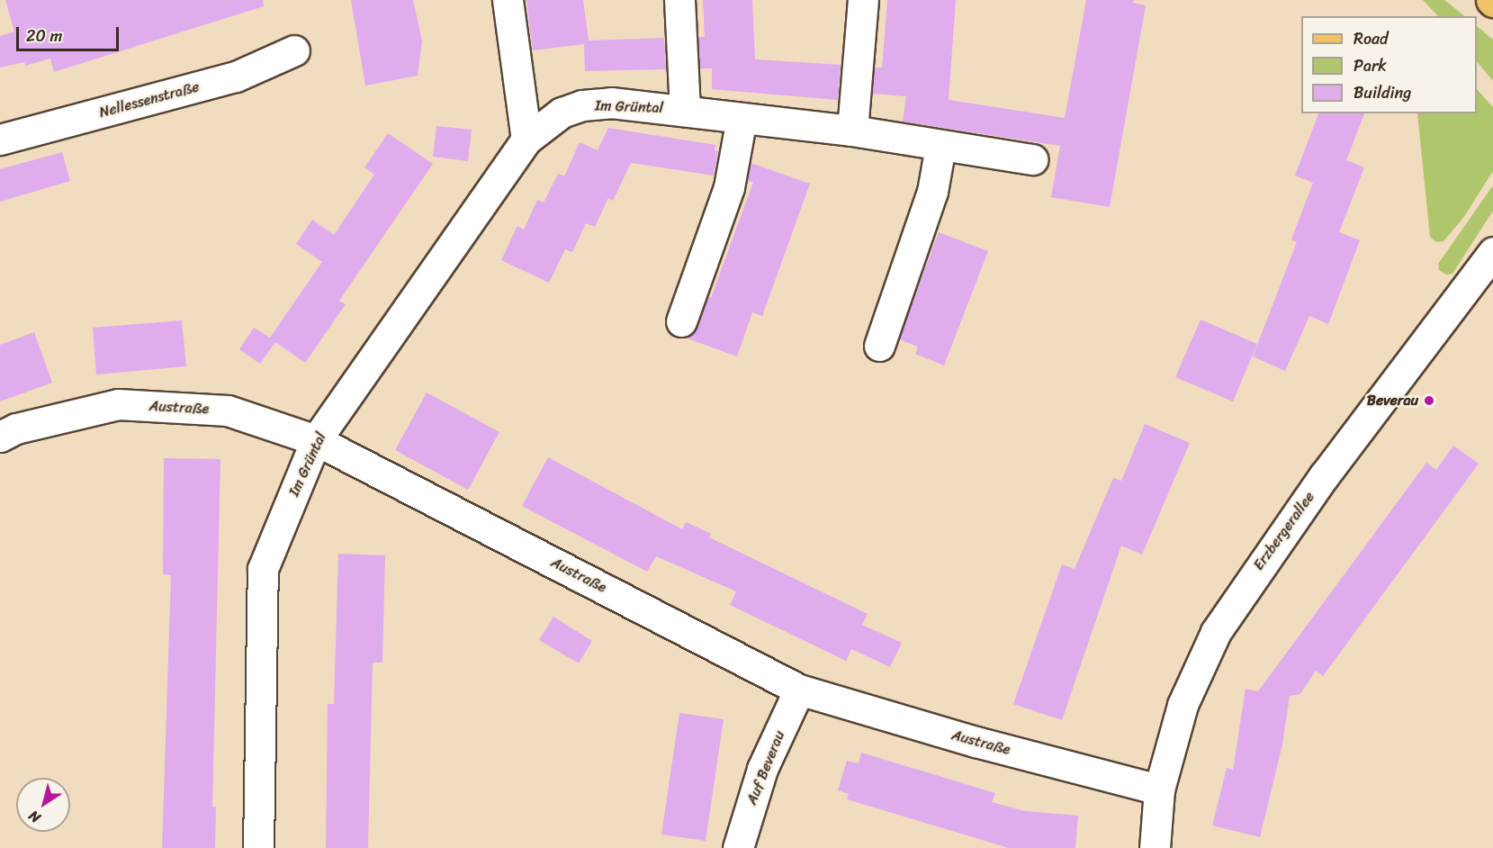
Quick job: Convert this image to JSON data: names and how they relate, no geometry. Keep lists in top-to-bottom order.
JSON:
{
  "streets": {
    "street": [
      "Nellessenstraße",
      "Im Grüntal",
      "Austraße",
      "Erzbergerallee",
      "Auf Beverau"
    ]
  },
  "crossings": [
    ["Im Grüntal", "Austraße"],
    ["Austraße", "Erzbergerallee"],
    ["Austraße", "Auf Beverau"]
  ],
  "places": ["Beverau"],
  "legend": ["Road", "Park", "Building"],
  "scale_bar": "20 m",
  "north": "bottom left"
}
